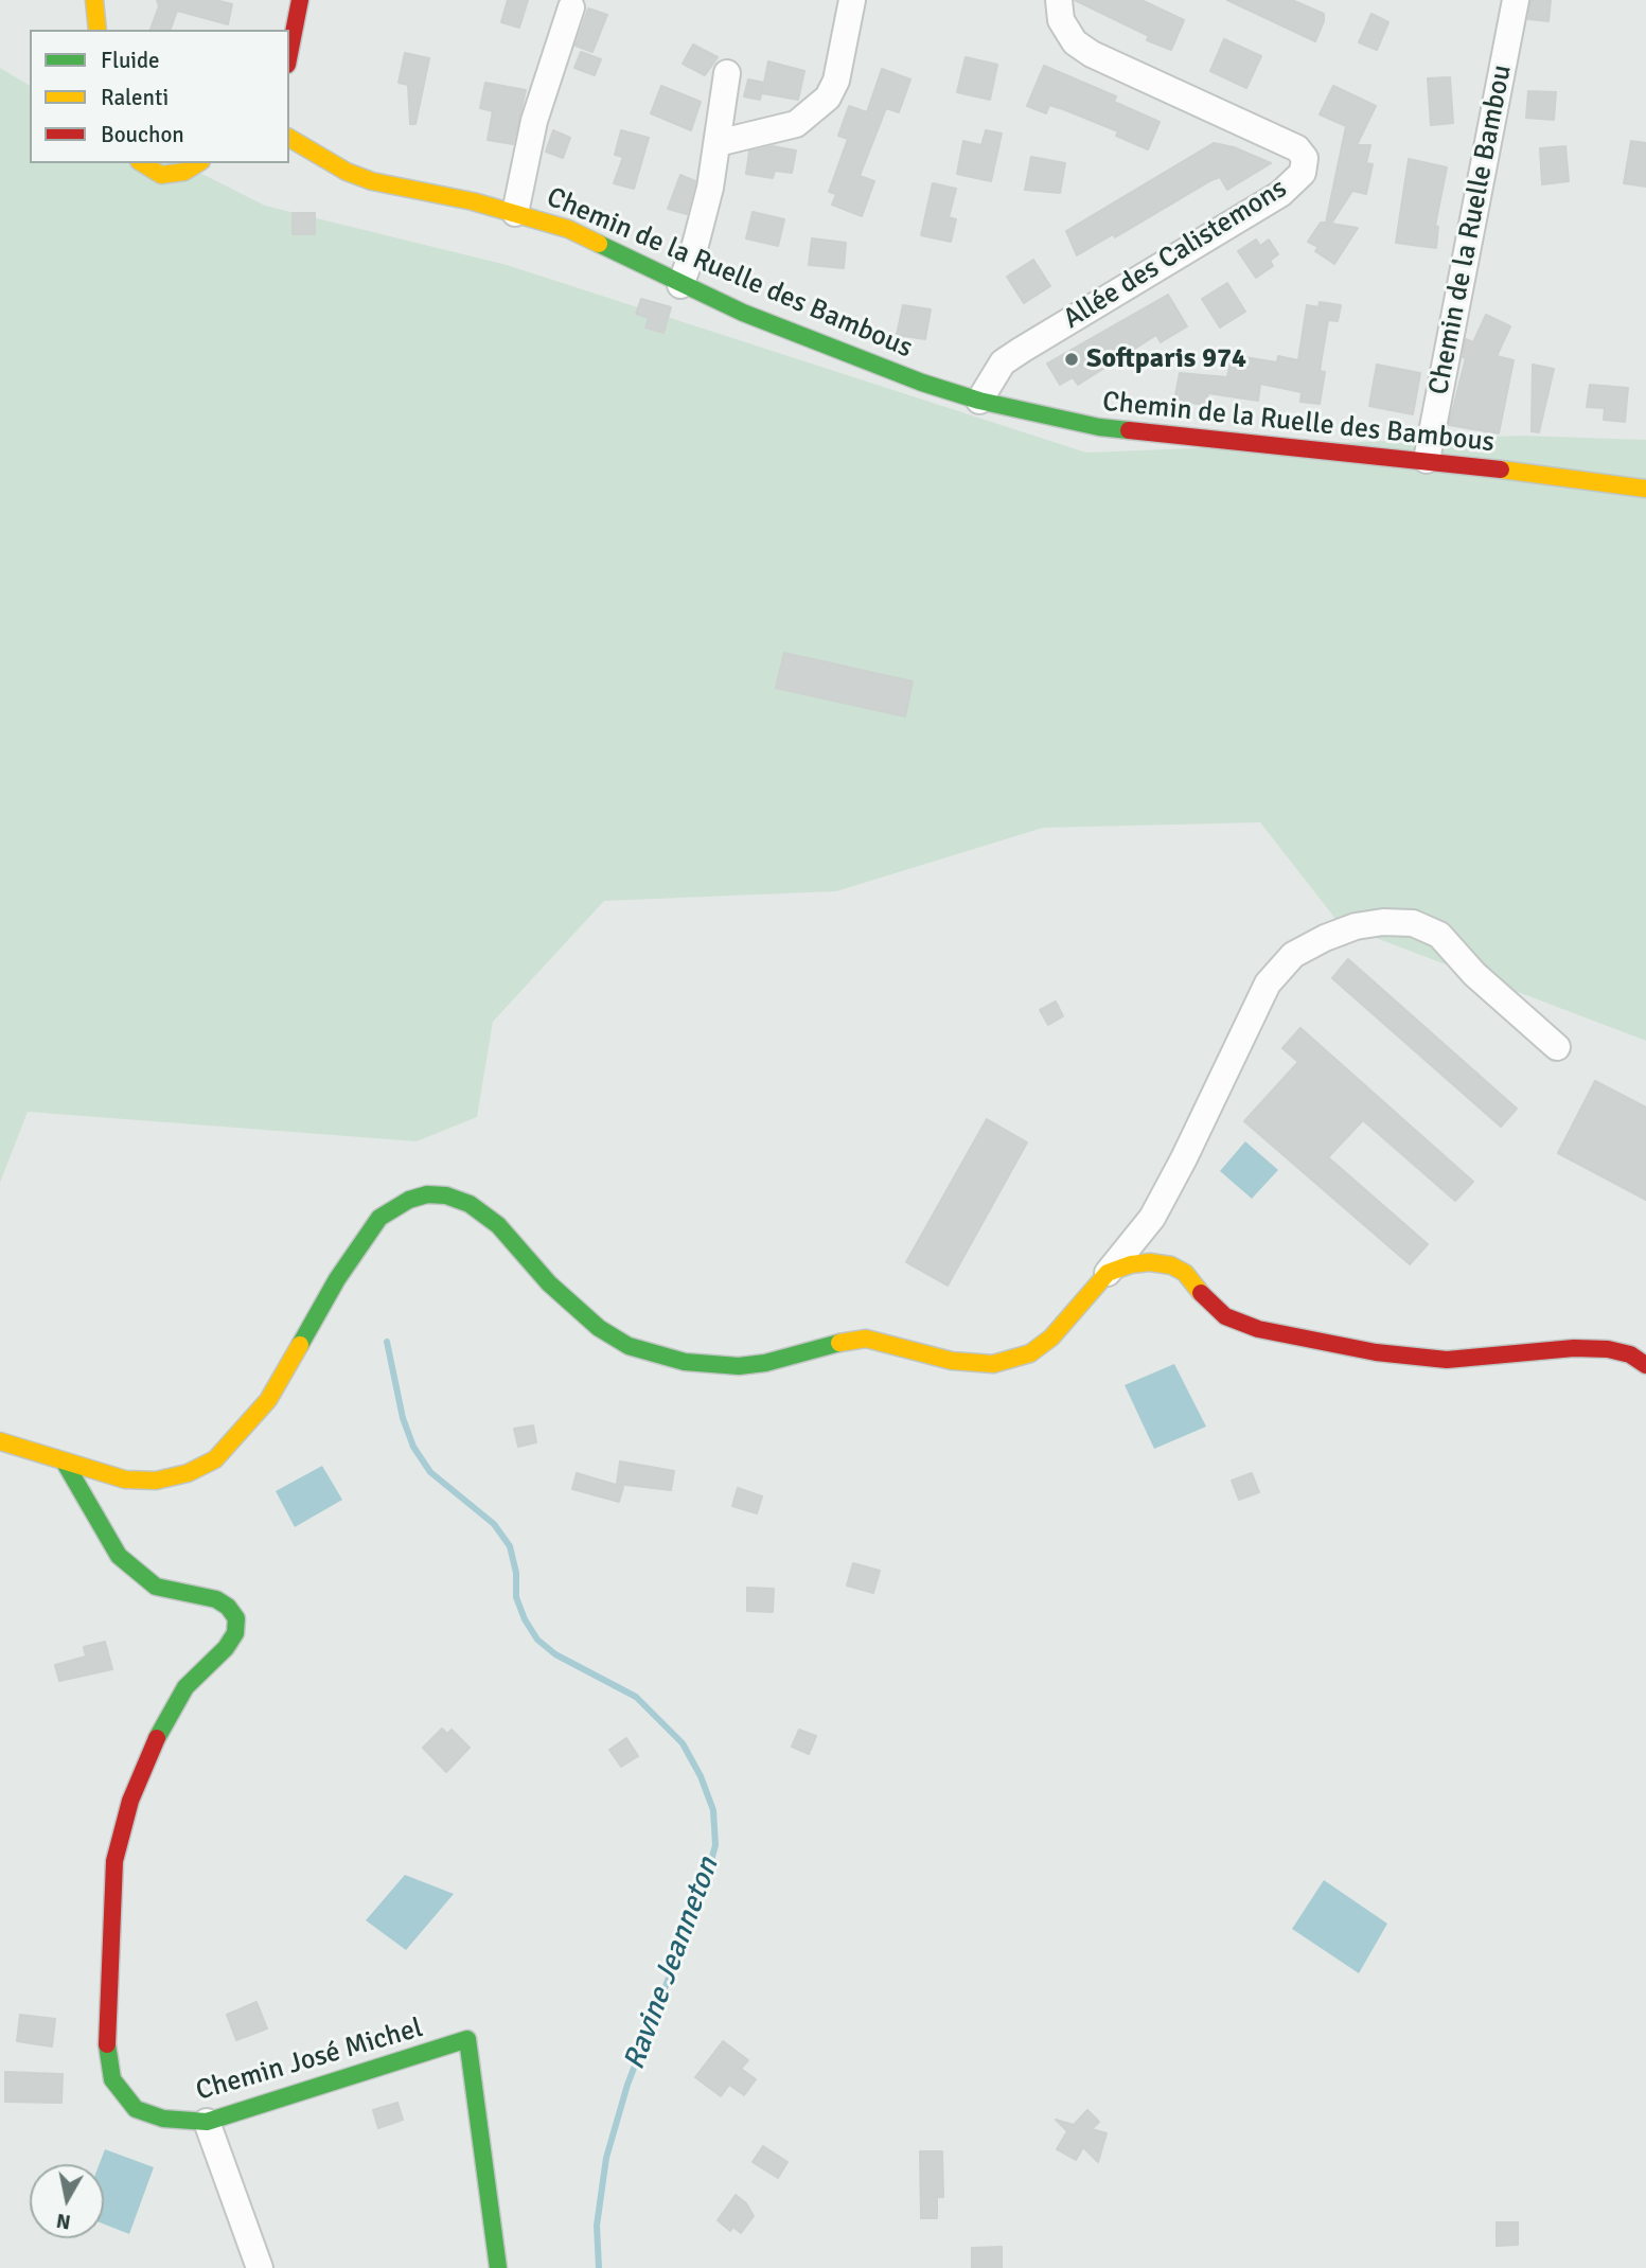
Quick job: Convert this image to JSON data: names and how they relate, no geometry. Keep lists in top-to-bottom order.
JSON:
{
  "streets": {
    "street": [
      "Chemin de la Ruelle Bambou",
      "Allée des Calistemons",
      "Chemin de la Ruelle des Bambous",
      "Chemin José Michel"
    ]
  },
  "crossings": [
    ["Chemin de la Ruelle Bambou", "Chemin de la Ruelle des Bambous"],
    ["Allée des Calistemons", "Chemin de la Ruelle des Bambous"]
  ],
  "water": ["Ravine Jeanneton"],
  "places": ["Softparis 974"],
  "legend": ["Fluide", "Ralenti", "Bouchon"],
  "north": "bottom"
}
